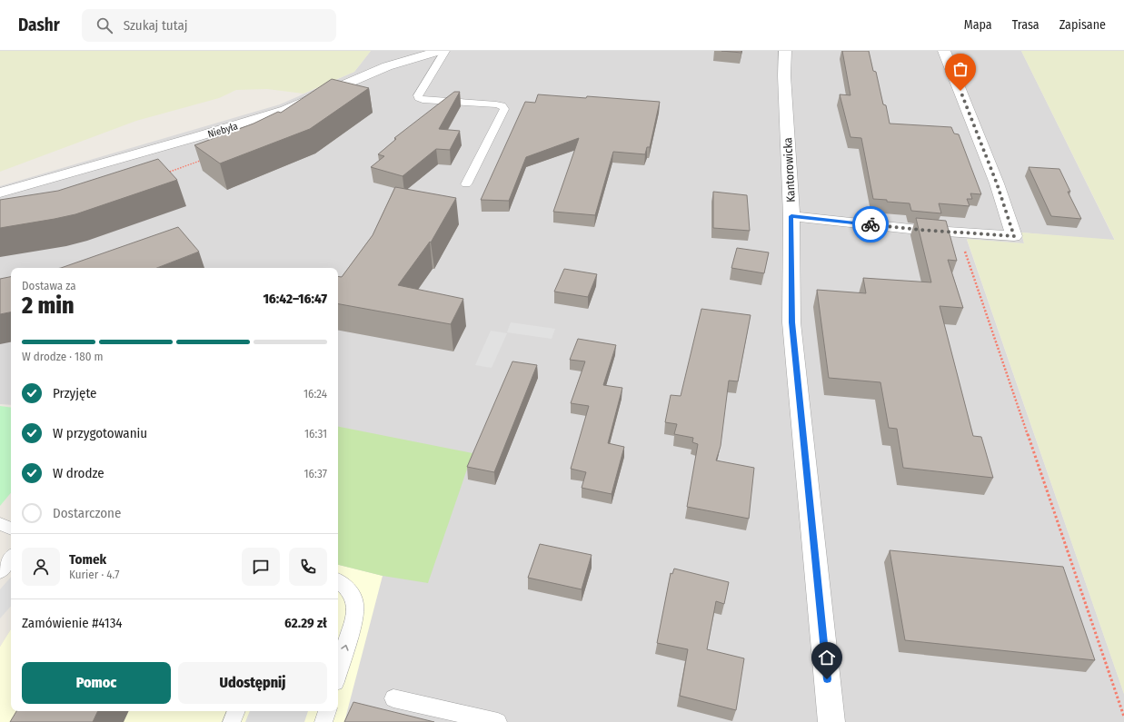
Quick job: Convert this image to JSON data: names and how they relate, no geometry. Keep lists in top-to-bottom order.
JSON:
{
  "streets": {
    "street": ["Niebyła", "Kantorowicka"]
  },
  "page": {
    "header": "Dashr",
    "search": "Szukaj tutaj",
    "nav": ["Mapa", "Trasa", "Zapisane"],
    "heading": ["2 min", "Dostawa za", "16:42–16:47"],
    "panel": [
      "Tomek",
      "Kurier · 4.7",
      "Zamówienie #4134",
      "62.29 zł"
    ],
    "bar": "W drodze · 180 m",
    "list": [
      ["Przyjęte", "16:24"],
      ["W przygotowaniu", "16:31"],
      ["W drodze", "16:37"],
      "Dostarczone"
    ],
    "buttons": ["Pomoc", "Udostępnij"]
  }
}
